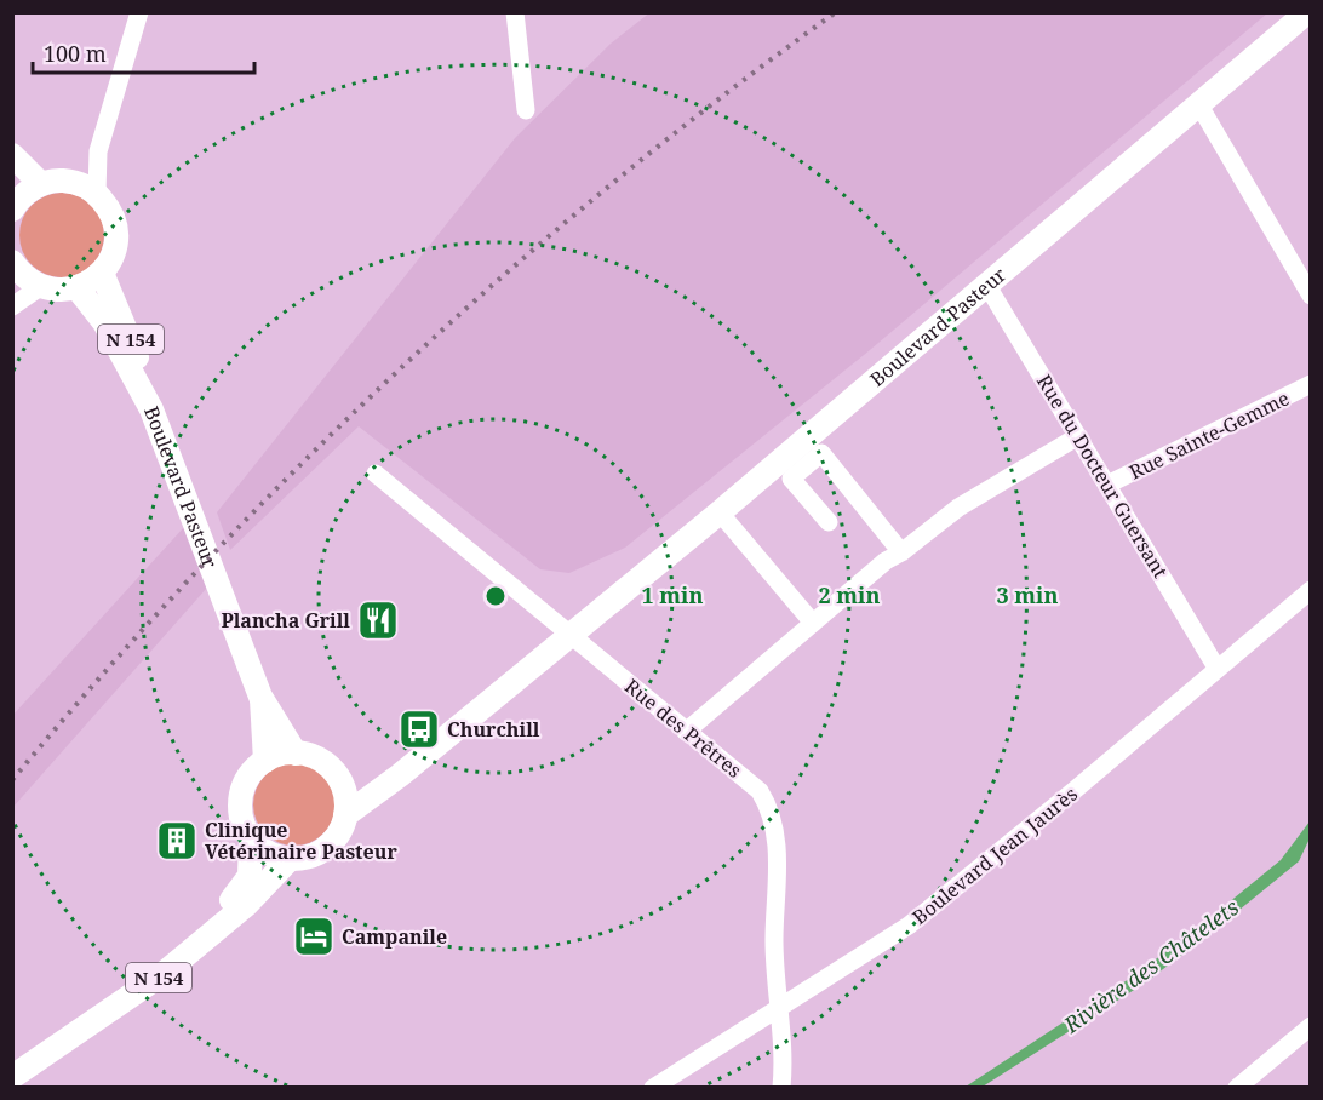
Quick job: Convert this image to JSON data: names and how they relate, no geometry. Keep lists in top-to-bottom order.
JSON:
{
  "streets": {
    "main road": ["Boulevard Pasteur", "N 154"],
    "street": [
      "Rue Sainte-Gemme",
      "Rue du Docteur Guersant",
      "Rue des Prêtres",
      "Boulevard Jean Jaurès"
    ]
  },
  "crossings": [
    ["Boulevard Pasteur", "N 154"],
    ["Boulevard Pasteur", "Rue du Docteur Guersant"],
    ["Boulevard Pasteur", "Rue des Prêtres"],
    ["Rue Sainte-Gemme", "Rue du Docteur Guersant"],
    ["Rue du Docteur Guersant", "Boulevard Jean Jaurès"],
    ["Rue des Prêtres", "Boulevard Jean Jaurès"]
  ],
  "water": ["Rivière des Châtelets"],
  "places": {
    "restaurant": ["Plancha Grill"],
    "bus stop": ["Churchill"],
    "building": ["Clinique Vétérinaire Pasteur"],
    "hotel": ["Campanile"]
  },
  "scale_bar": "100 m",
  "rings": ["1 min", "2 min", "3 min"]
}
